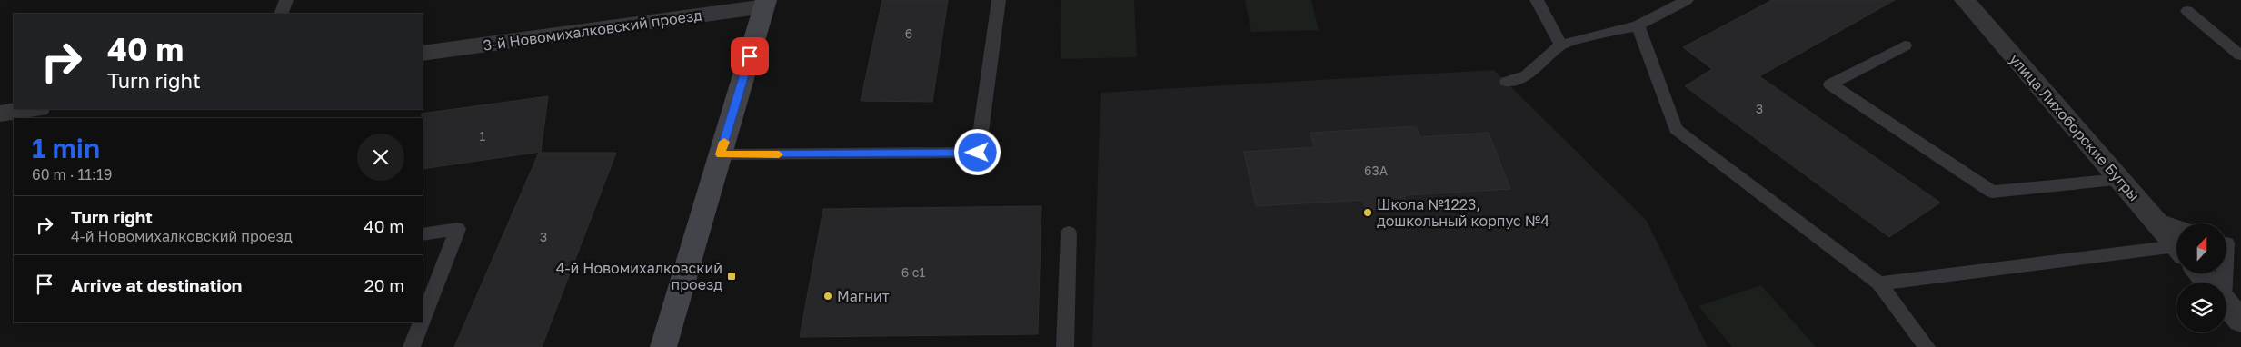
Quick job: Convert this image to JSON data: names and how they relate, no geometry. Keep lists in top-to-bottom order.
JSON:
{
  "streets": {
    "street": ["3-й Новомихалковский проезд", "улица Лихоборские Бугры"]
  },
  "places": {
    "other": ["Школа №1223, дошкольный корпус №4", "Магнит"],
    "transit": ["4-й Новомихалковский проезд"]
  },
  "house_numbers": [
    "6",
    "3",
    "1",
    "63А",
    "3",
    "6 с1"
  ],
  "north": "top",
  "page": {
    "turn": ["40 m", "Turn right"],
    "heading": ["1 min", "60 m · 11:19"],
    "list": [
      {
        "name": "Turn right",
        "note": "4-й Новомихалковский проезд",
        "value": "40 m"
      },
      {
        "name": "Arrive at destination",
        "value": "20 m"
      }
    ]
  }
}
